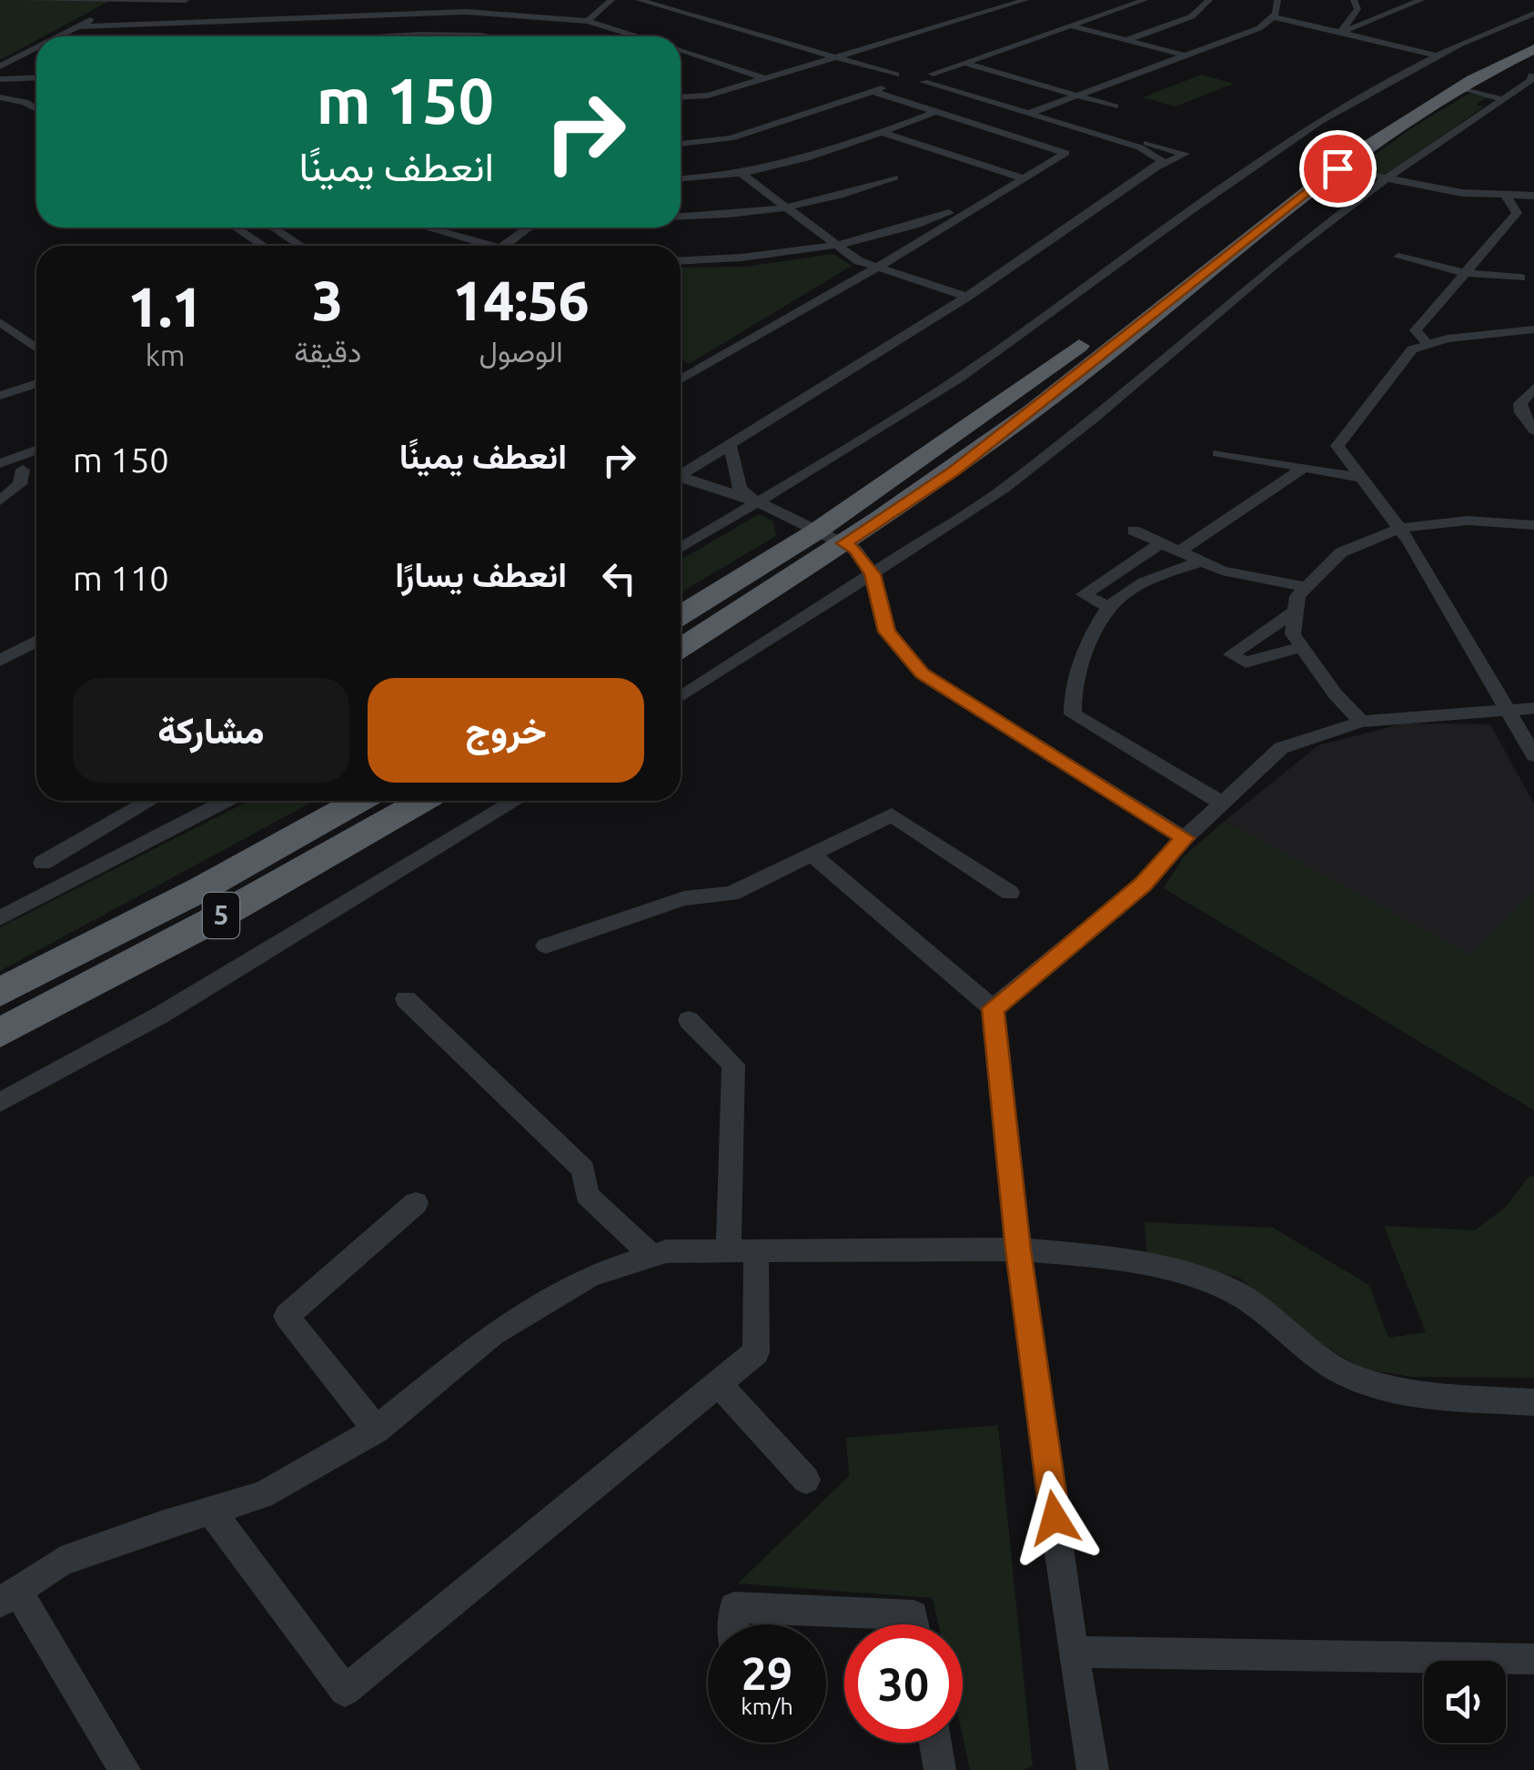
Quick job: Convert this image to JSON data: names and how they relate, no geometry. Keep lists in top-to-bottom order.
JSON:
{
  "streets": {
    "highway": ["5"]
  },
  "page": {
    "turn": ["150 m", "انعطف يمينًا"],
    "eta": [
      "14:56",
      "الوصول",
      "3",
      "دقيقة",
      "1.1",
      "km"
    ],
    "list": [
      {
        "name": "انعطف يمينًا",
        "value": "150 m"
      },
      {
        "name": "انعطف يسارًا",
        "value": "110 m"
      }
    ],
    "buttons": ["خروج", "مشاركة"],
    "speed": "29 km/h",
    "limit": "30"
  }
}
